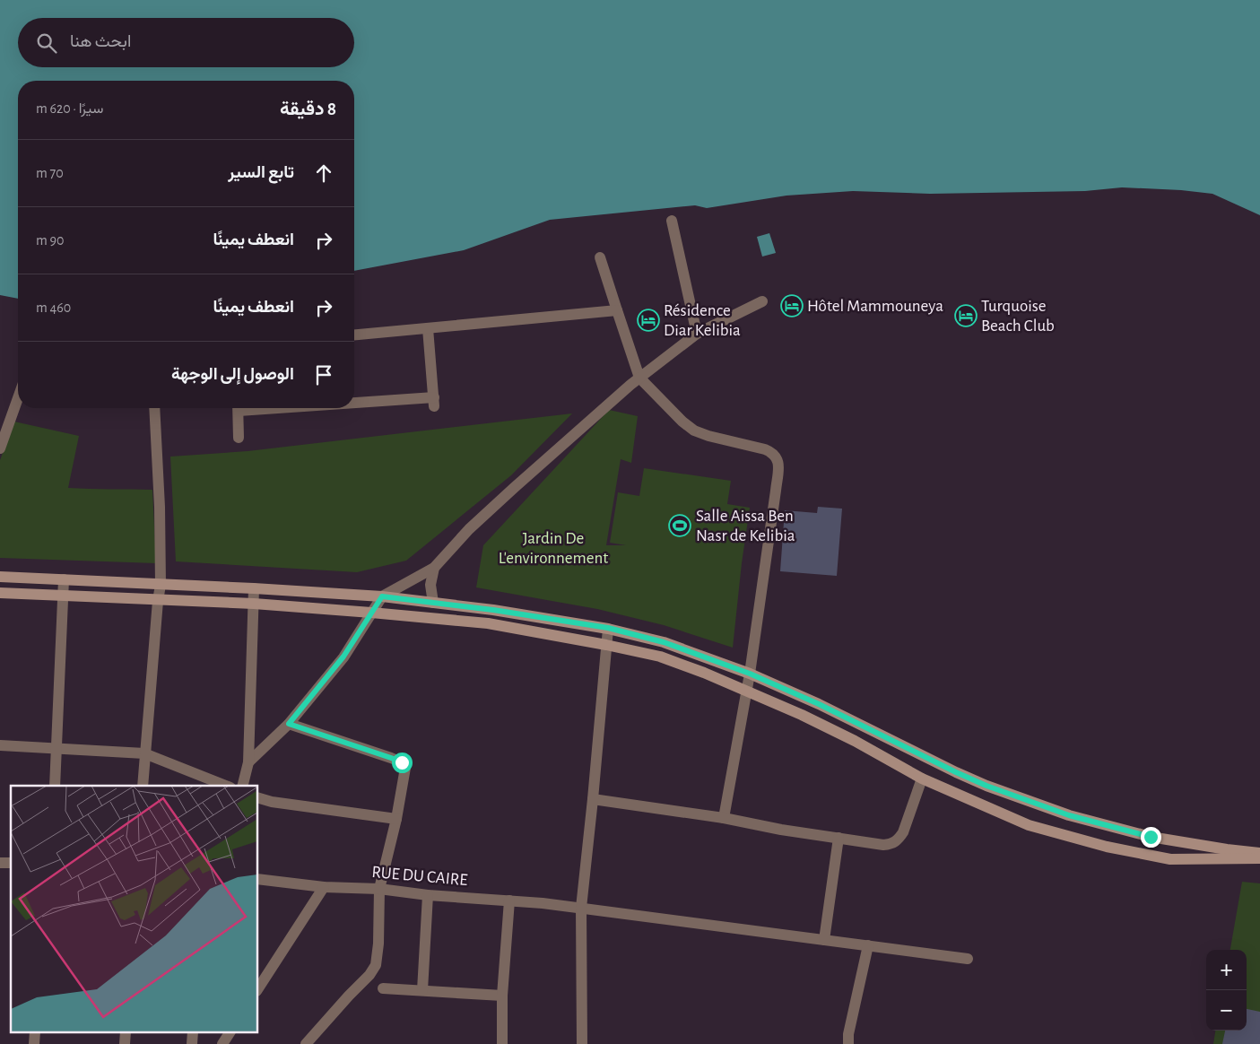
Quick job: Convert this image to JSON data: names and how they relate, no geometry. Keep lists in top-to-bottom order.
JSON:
{
  "streets": {
    "street": ["RUE DU CAIRE"]
  },
  "parks": ["Jardin De L'environnement"],
  "places": {
    "hotel": ["Hôtel Mammouneya", "Turquoise Beach Club", "Résidence Diar Kelibia"],
    "sports": ["Salle Aissa Ben Nasr de Kelibia"]
  },
  "page": {
    "search": "ابحث هنا",
    "heading": ["8 دقيقة", "سيرًا · 620 m"],
    "list": [
      ["تابع السير", "70 m"],
      ["انعطف يمينًا", "90 m"],
      ["انعطف يمينًا", "460 m"],
      "الوصول إلى الوجهة"
    ],
    "map_buttons": ["+", "−"]
  }
}
